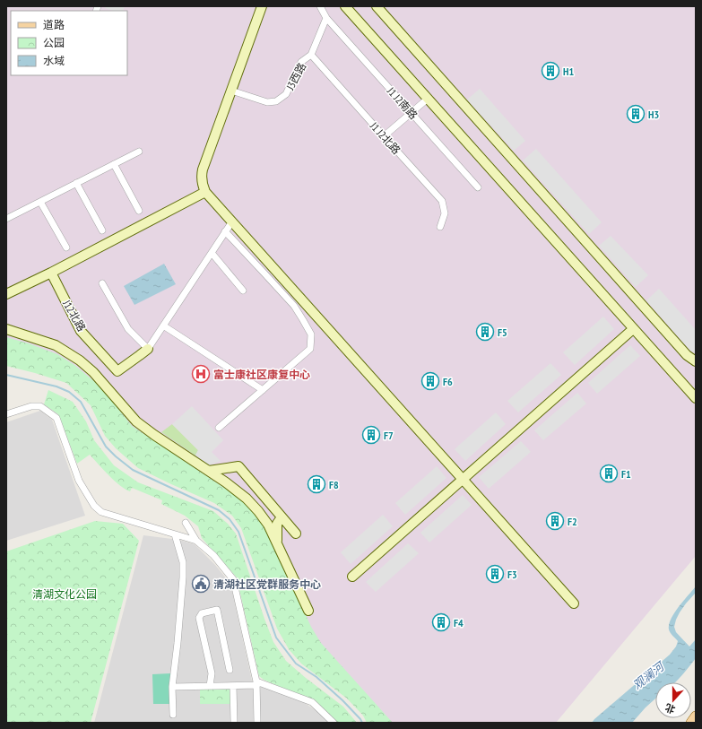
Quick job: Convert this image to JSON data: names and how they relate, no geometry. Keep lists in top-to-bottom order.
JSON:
{
  "streets": {
    "street": [
      "J3西路",
      "J1 J2南路",
      "J1 J2北路",
      "J12北路"
    ]
  },
  "crossings": [
    ["J3西路", "J1 J2南路"],
    ["J3西路", "J1 J2北路"]
  ],
  "water": ["观澜河"],
  "parks": ["清湖文化公园"],
  "places": {
    "building": [
      "H1",
      "H3",
      "F5",
      "F6",
      "F7",
      "F1",
      "F8",
      "F2",
      "F3",
      "F4"
    ],
    "hospital": ["富士康社区康复中心"],
    "public building": ["清湖社区党群服务中心"]
  },
  "legend": ["道路", "公园", "水域"],
  "north": "bottom"
}
